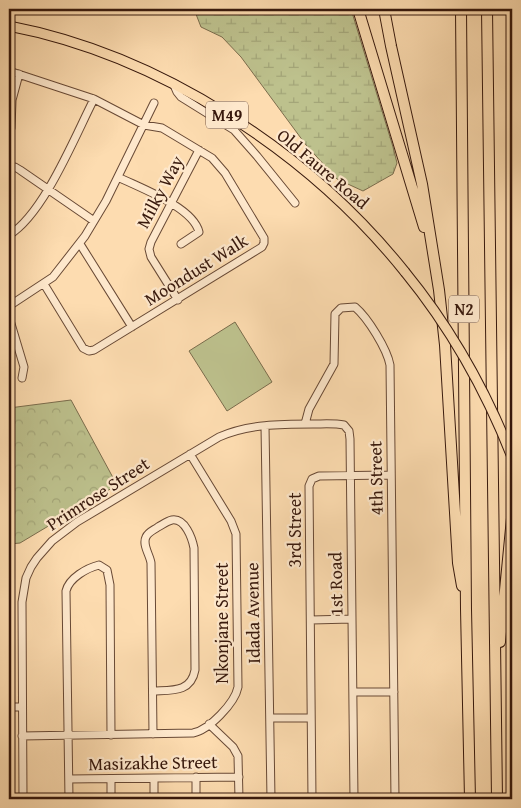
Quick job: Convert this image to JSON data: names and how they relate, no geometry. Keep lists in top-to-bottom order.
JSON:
{
  "streets": {
    "highway": ["N2"],
    "main road": ["M49", "Old Faure Road"],
    "street": [
      "Milky Way",
      "Moondust Walk",
      "4th Street",
      "Primrose Street",
      "3rd Street",
      "1st Road",
      "Idada Avenue",
      "Nkonjane Street",
      "Masizakhe Street"
    ]
  },
  "crossings": [
    ["Milky Way", "Moondust Walk"],
    ["4th Street", "1st Road"],
    ["Primrose Street", "1st Road"],
    ["Primrose Street", "Idada Avenue"],
    ["Primrose Street", "Nkonjane Street"],
    ["3rd Street", "1st Road"],
    ["1st Road", "Idada Avenue"]
  ]
}
